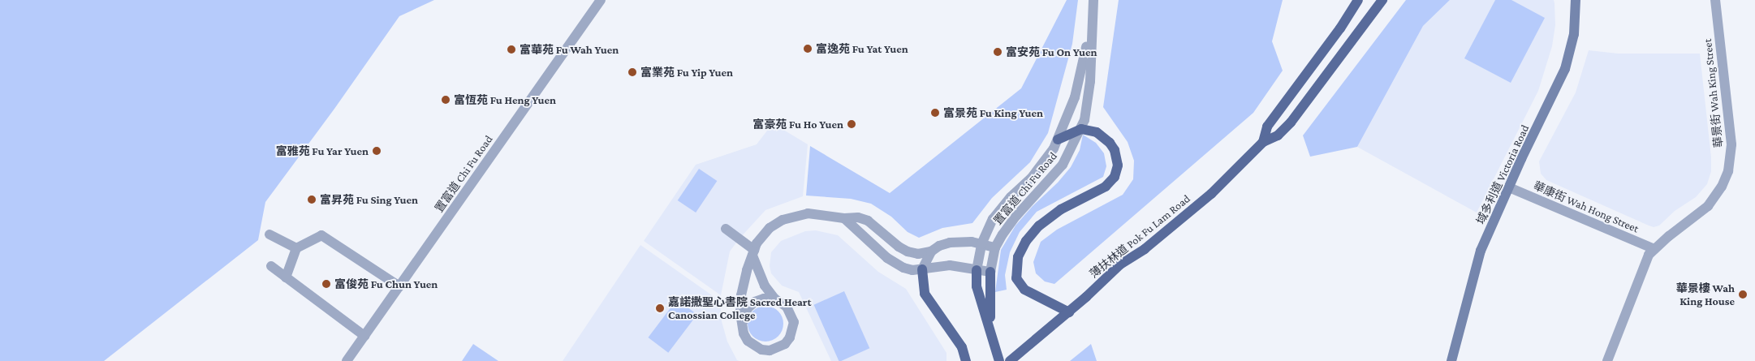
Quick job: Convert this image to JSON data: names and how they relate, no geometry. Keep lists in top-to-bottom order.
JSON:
{
  "streets": {
    "main road": ["域多利道 Victoria Road", "薄扶林道 Pok Fu Lam Road"],
    "street": ["華景街 Wah King Street", "置富道 Chi Fu Road", "華康街 Wah Hong Street"]
  },
  "crossings": [
    ["華景街 Wah King Street", "華康街 Wah Hong Street"],
    ["域多利道 Victoria Road", "華康街 Wah Hong Street"]
  ],
  "places": [
    "富逸苑 Fu Yat Yuen",
    "富華苑 Fu Wah Yuen",
    "富安苑 Fu On Yuen",
    "富業苑 Fu Yip Yuen",
    "富恆苑 Fu Heng Yuen",
    "富景苑 Fu King Yuen",
    "富豪苑 Fu Ho Yuen",
    "富雅苑 Fu Yar Yuen",
    "富昇苑 Fu Sing Yuen",
    "富俊苑 Fu Chun Yuen",
    "華景樓 Wah King House",
    "嘉諾撒聖心書院 Sacred Heart Canossian College"
  ]
}
